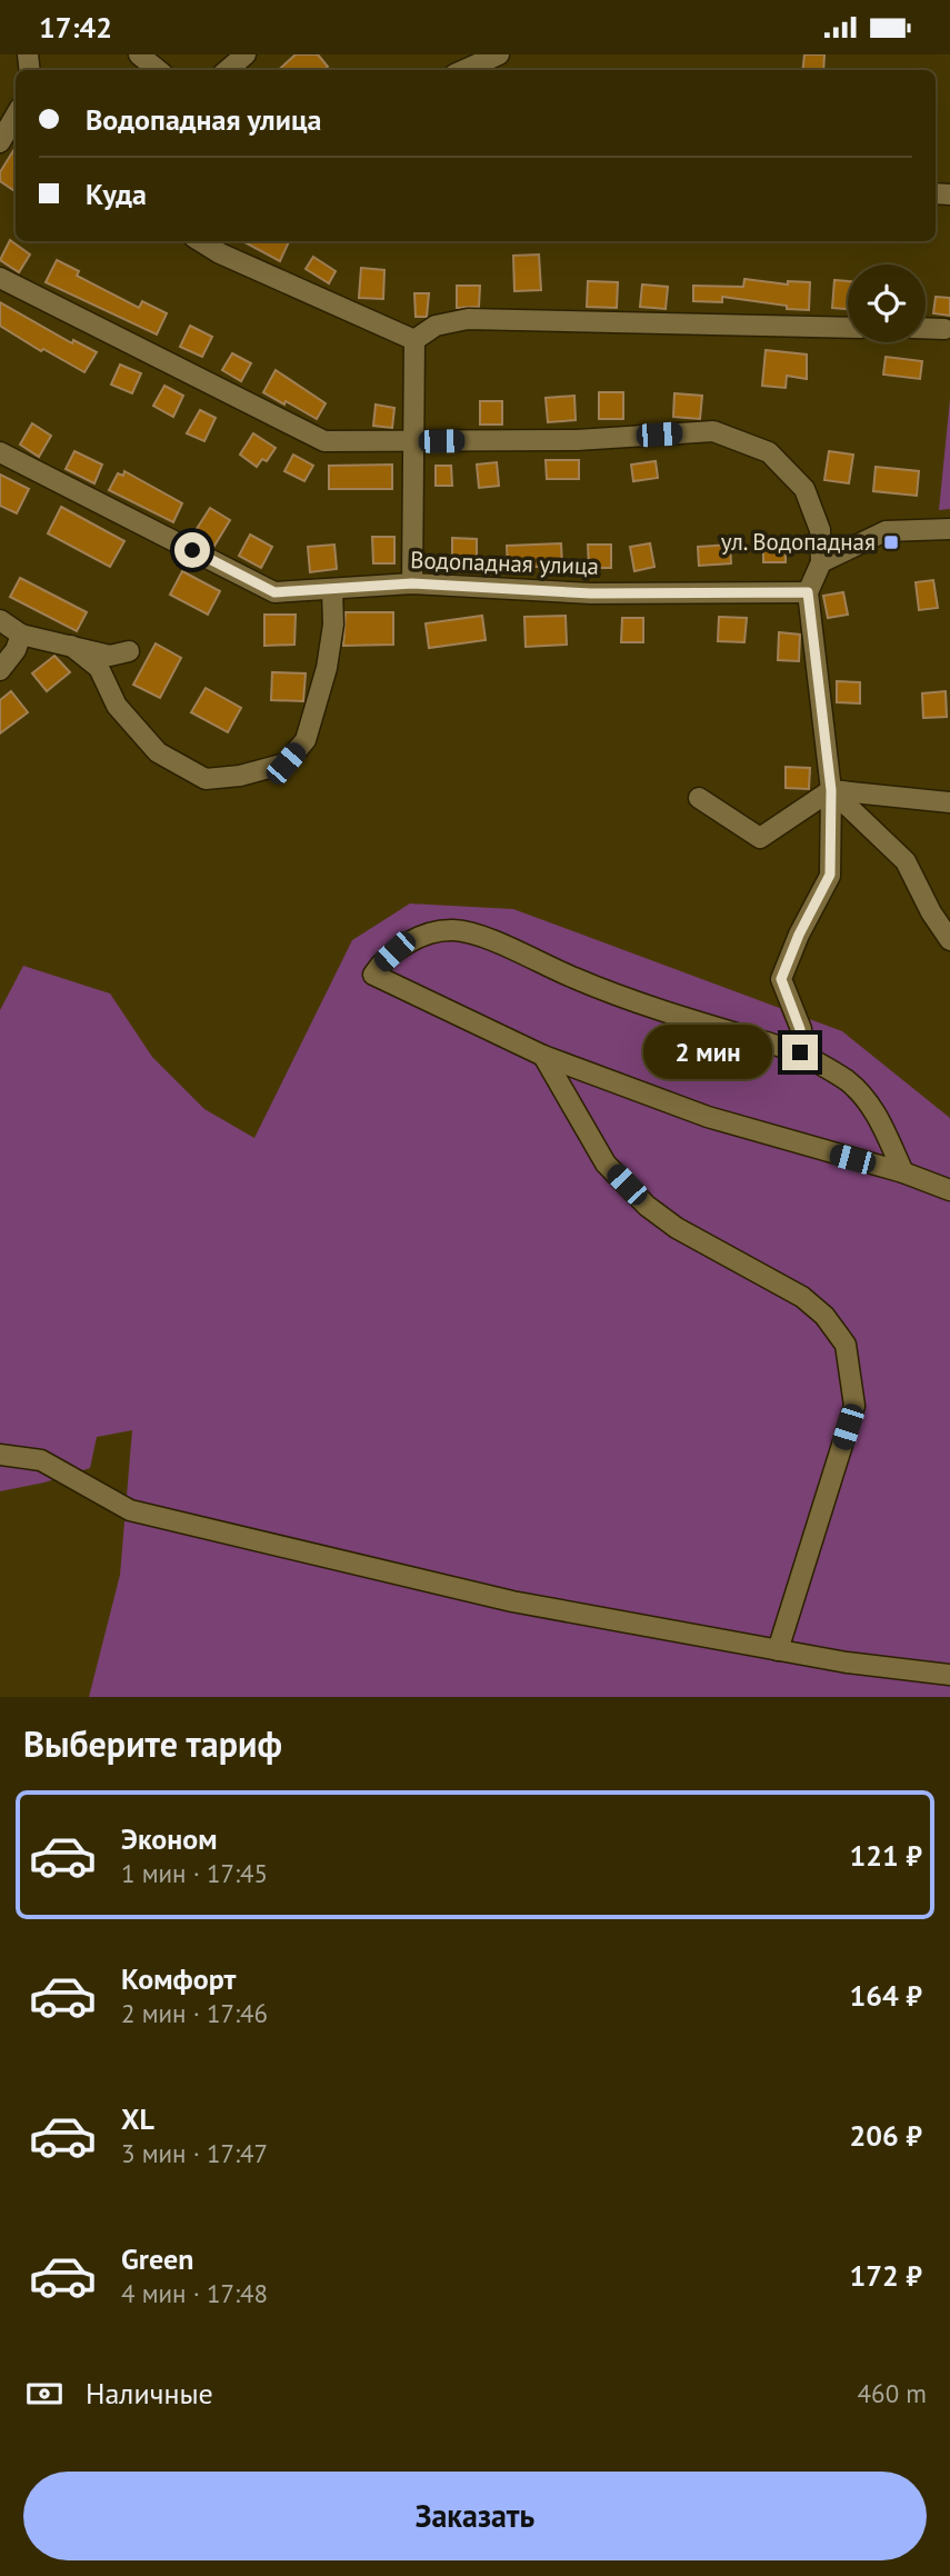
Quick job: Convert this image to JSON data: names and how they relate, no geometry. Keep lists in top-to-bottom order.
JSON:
{
  "streets": {
    "street": ["Водопадная улица"]
  },
  "places": {
    "transit": ["ул. Водопадная"]
  },
  "page": {
    "status": "17:42",
    "banner": ["Водопадная улица", "Куда"],
    "bubble": "2 мин",
    "heading": "Выберите тариф",
    "list": [
      {
        "name": "Эконом",
        "note": "1 мин · 17:45",
        "value": "121 ₽"
      },
      {
        "name": "Комфорт",
        "note": "2 мин · 17:46",
        "value": "164 ₽"
      },
      {
        "name": "XL",
        "note": "3 мин · 17:47",
        "value": "206 ₽"
      },
      {
        "name": "Green",
        "note": "4 мин · 17:48",
        "value": "172 ₽"
      }
    ],
    "pay": ["Наличные", "460 m"],
    "buttons": "Заказать"
  }
}
